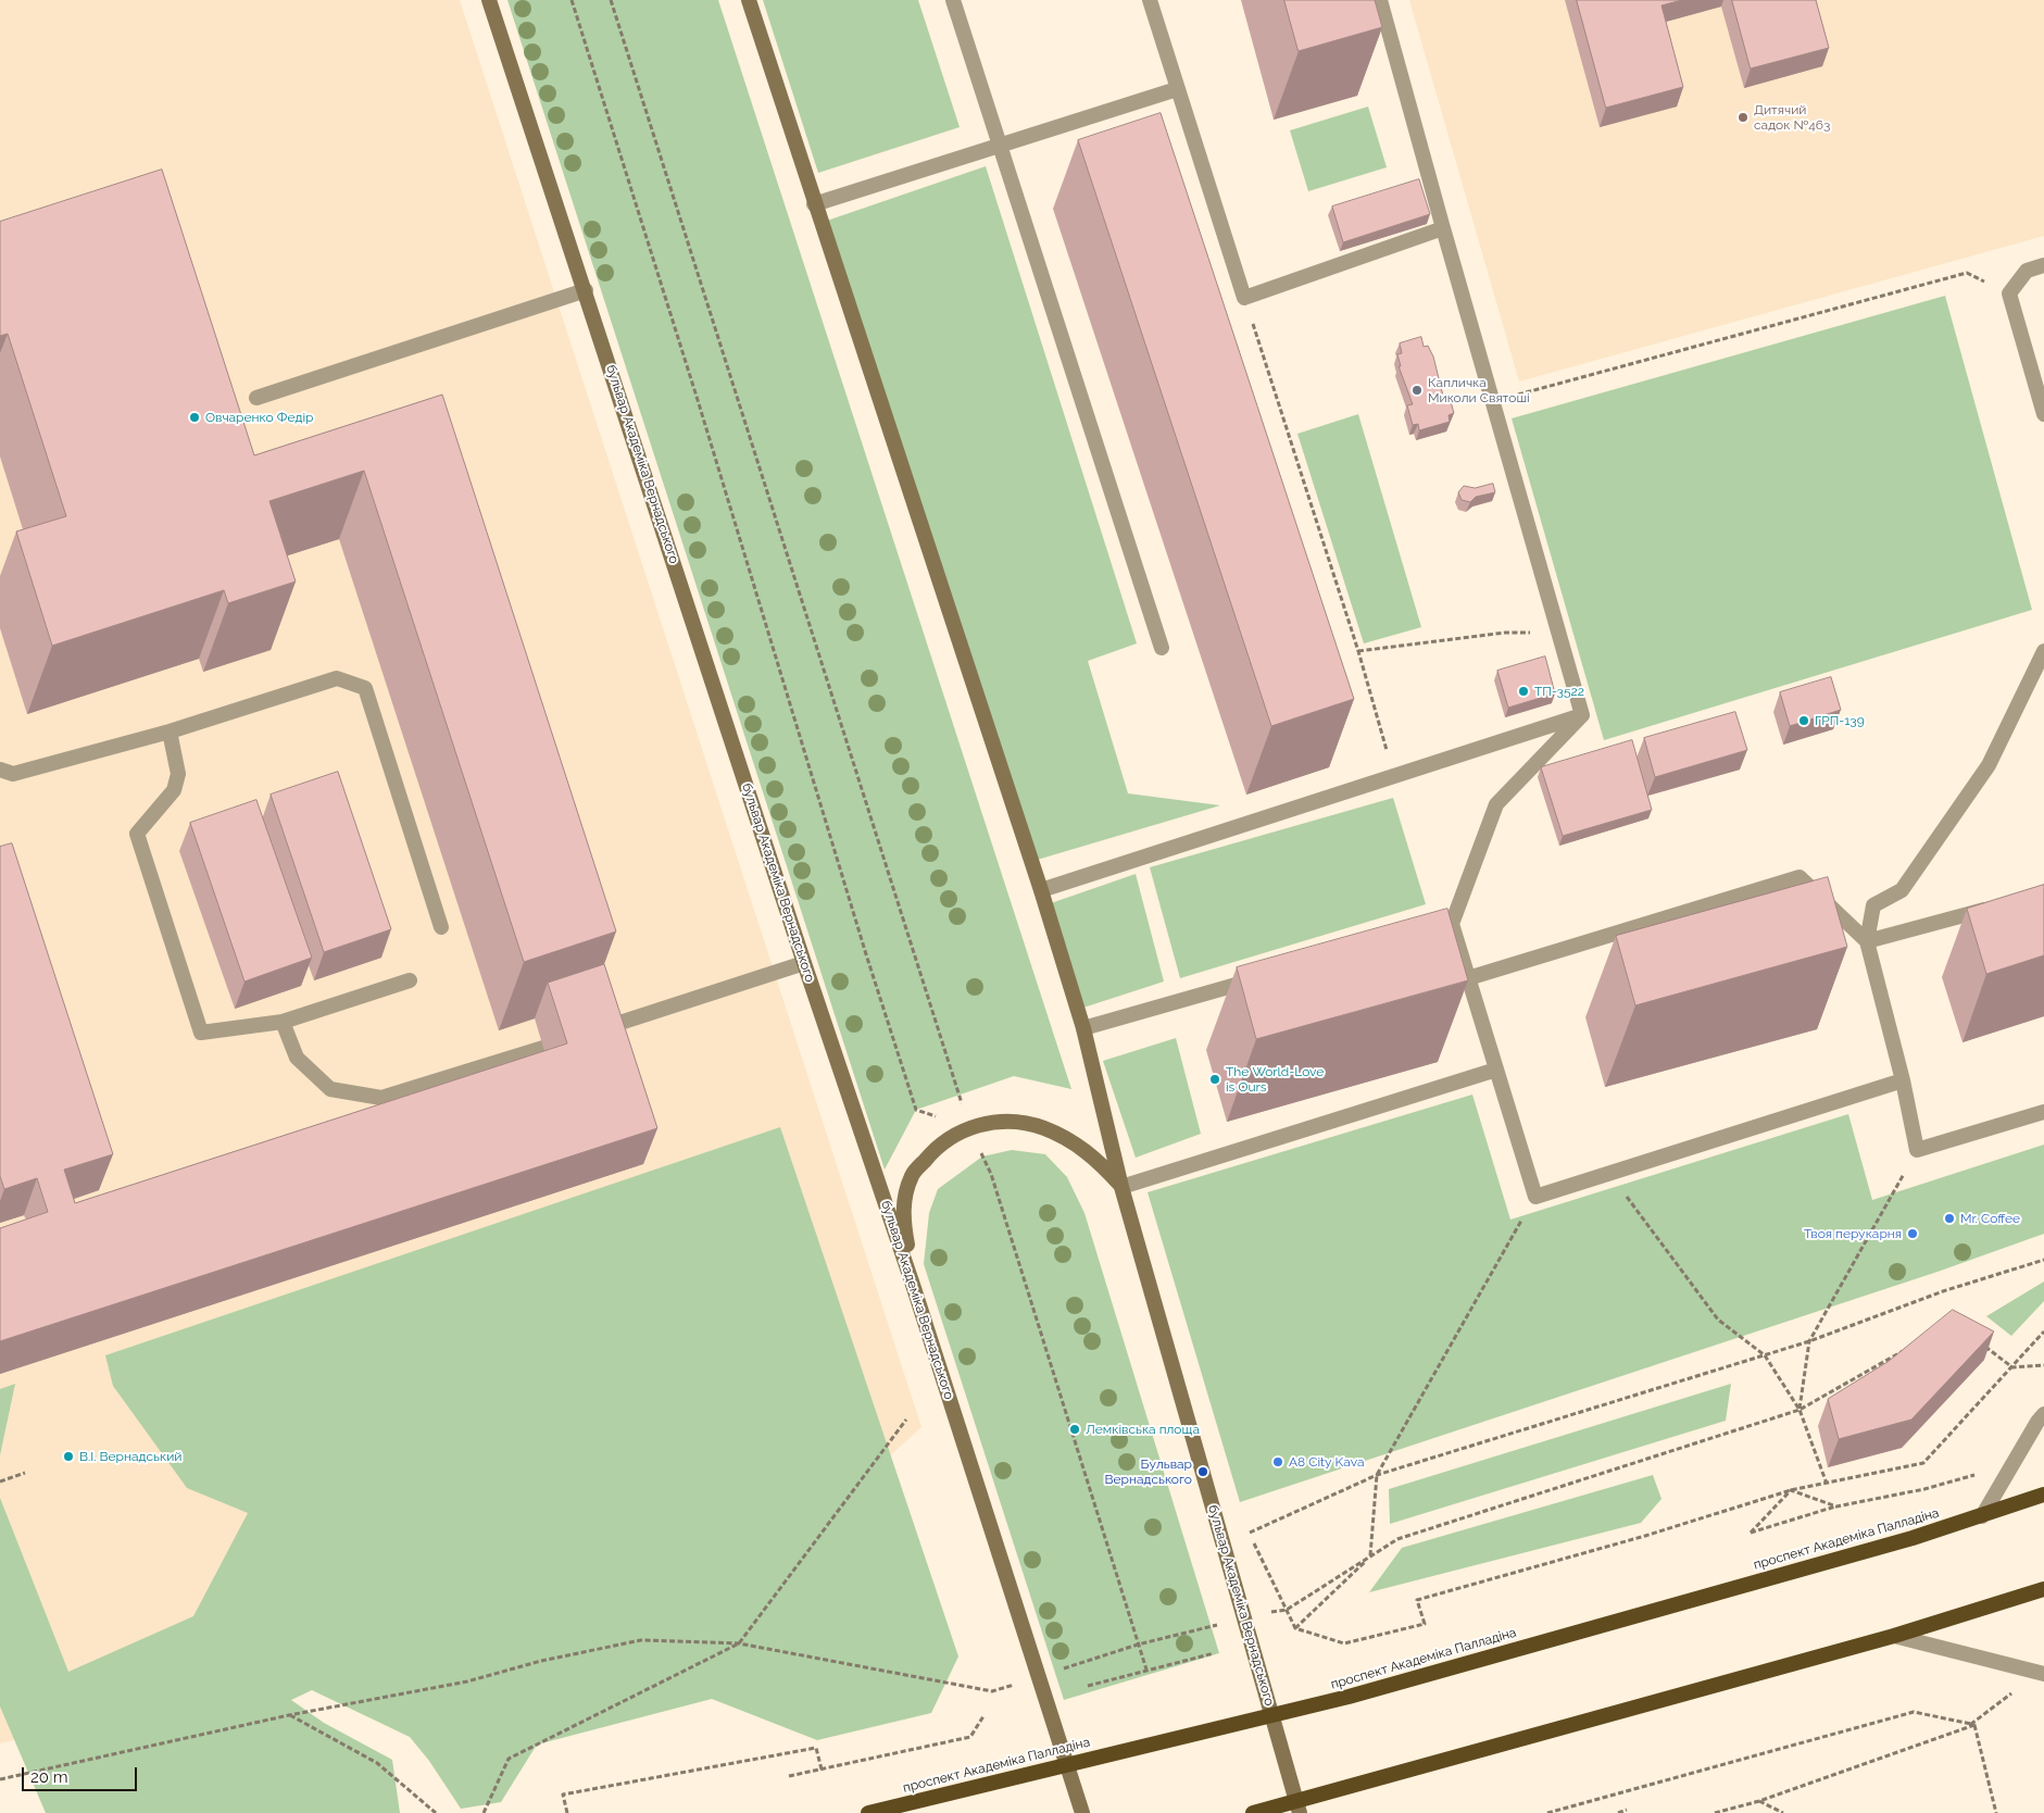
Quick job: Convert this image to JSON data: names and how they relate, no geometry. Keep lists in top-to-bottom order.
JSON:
{
  "streets": {
    "highway": ["проспект Академіка Палладіна"],
    "main road": ["бульвар Академіка Вернадського"]
  },
  "crossings": [
    ["бульвар Академіка Вернадського", "проспект Академіка Палладіна"]
  ],
  "places": [
    "Дитячий садок №463",
    "Капличка Миколи Святоші",
    "Овчаренко Федір",
    "ТП-3522",
    "ГРП-139",
    "The World-Love is Ours",
    "Mr. Coffee",
    "Твоя перукарня",
    "Лемківська площа",
    "В.І. Вернадський",
    "A8 City Kava",
    "Бульвар Вернадського"
  ],
  "scale_bar": "20 m"
}
